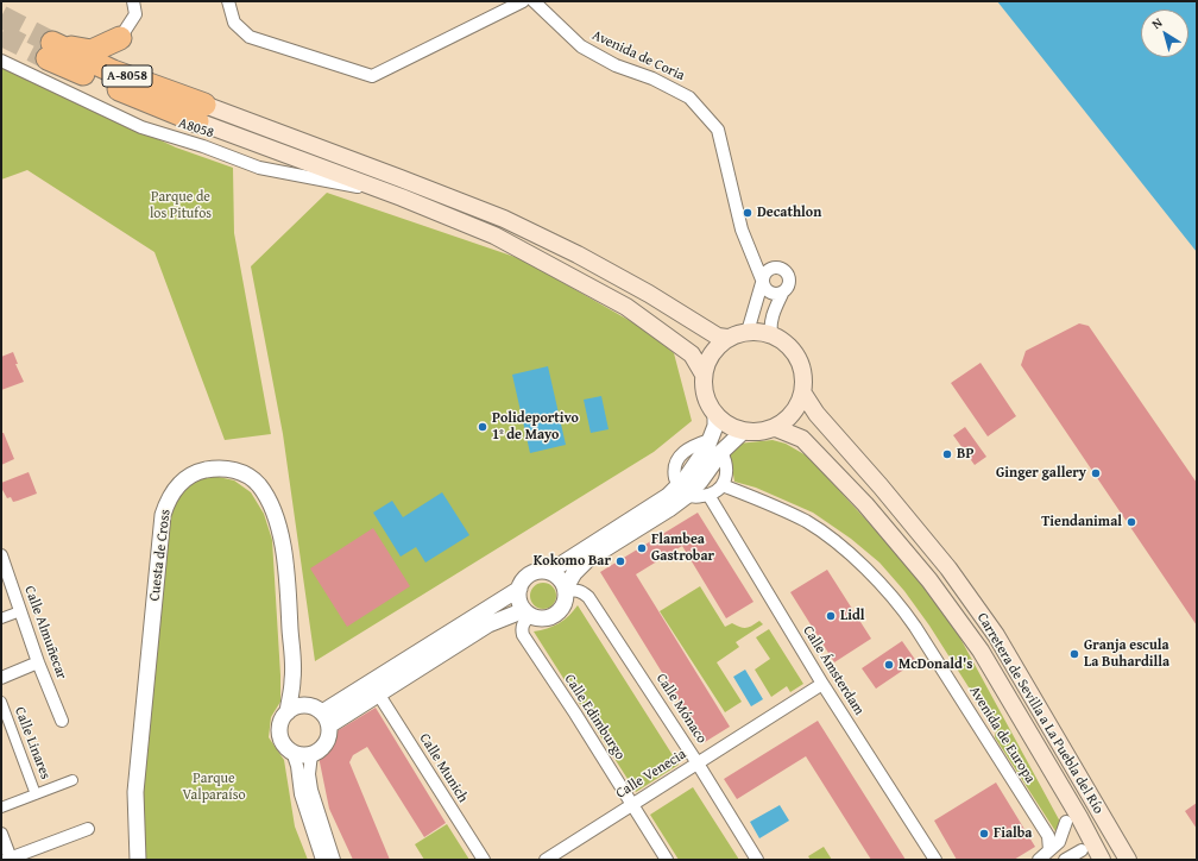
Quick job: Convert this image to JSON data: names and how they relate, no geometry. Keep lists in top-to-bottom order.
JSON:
{
  "streets": {
    "highway": ["A-8058"],
    "main road": ["Carretera de Sevilla a La Puebla del Río"],
    "street": [
      "Avenida de Coria",
      "A8058",
      "Cuesta de Cross",
      "Calle Almuñecar",
      "Calle Ámsterdam",
      "Calle Mónaco",
      "Calle Edimburgo",
      "Avenida de Europa",
      "Calle Linares",
      "Calle Munich",
      "Calle Venecia"
    ]
  },
  "crossings": [
    ["A-8058", "A8058"],
    ["A-8058", "Carretera de Sevilla a La Puebla del Río"],
    ["Calle Ámsterdam", "Calle Venecia"],
    ["Calle Mónaco", "Calle Edimburgo"],
    ["Calle Mónaco", "Calle Venecia"],
    ["Calle Edimburgo", "Calle Venecia"]
  ],
  "parks": ["Parque de los Pitufos", "Parque Valparaíso"],
  "places": [
    "Decathlon",
    "Polideportivo 1º de Mayo",
    "BP",
    "Ginger gallery",
    "Tiendanimal",
    "Flambea Gastrobar",
    "Kokomo Bar",
    "Lidl",
    "Granja escula La Buhardilla",
    "McDonald's",
    "Fialba"
  ],
  "north": "top left"
}
